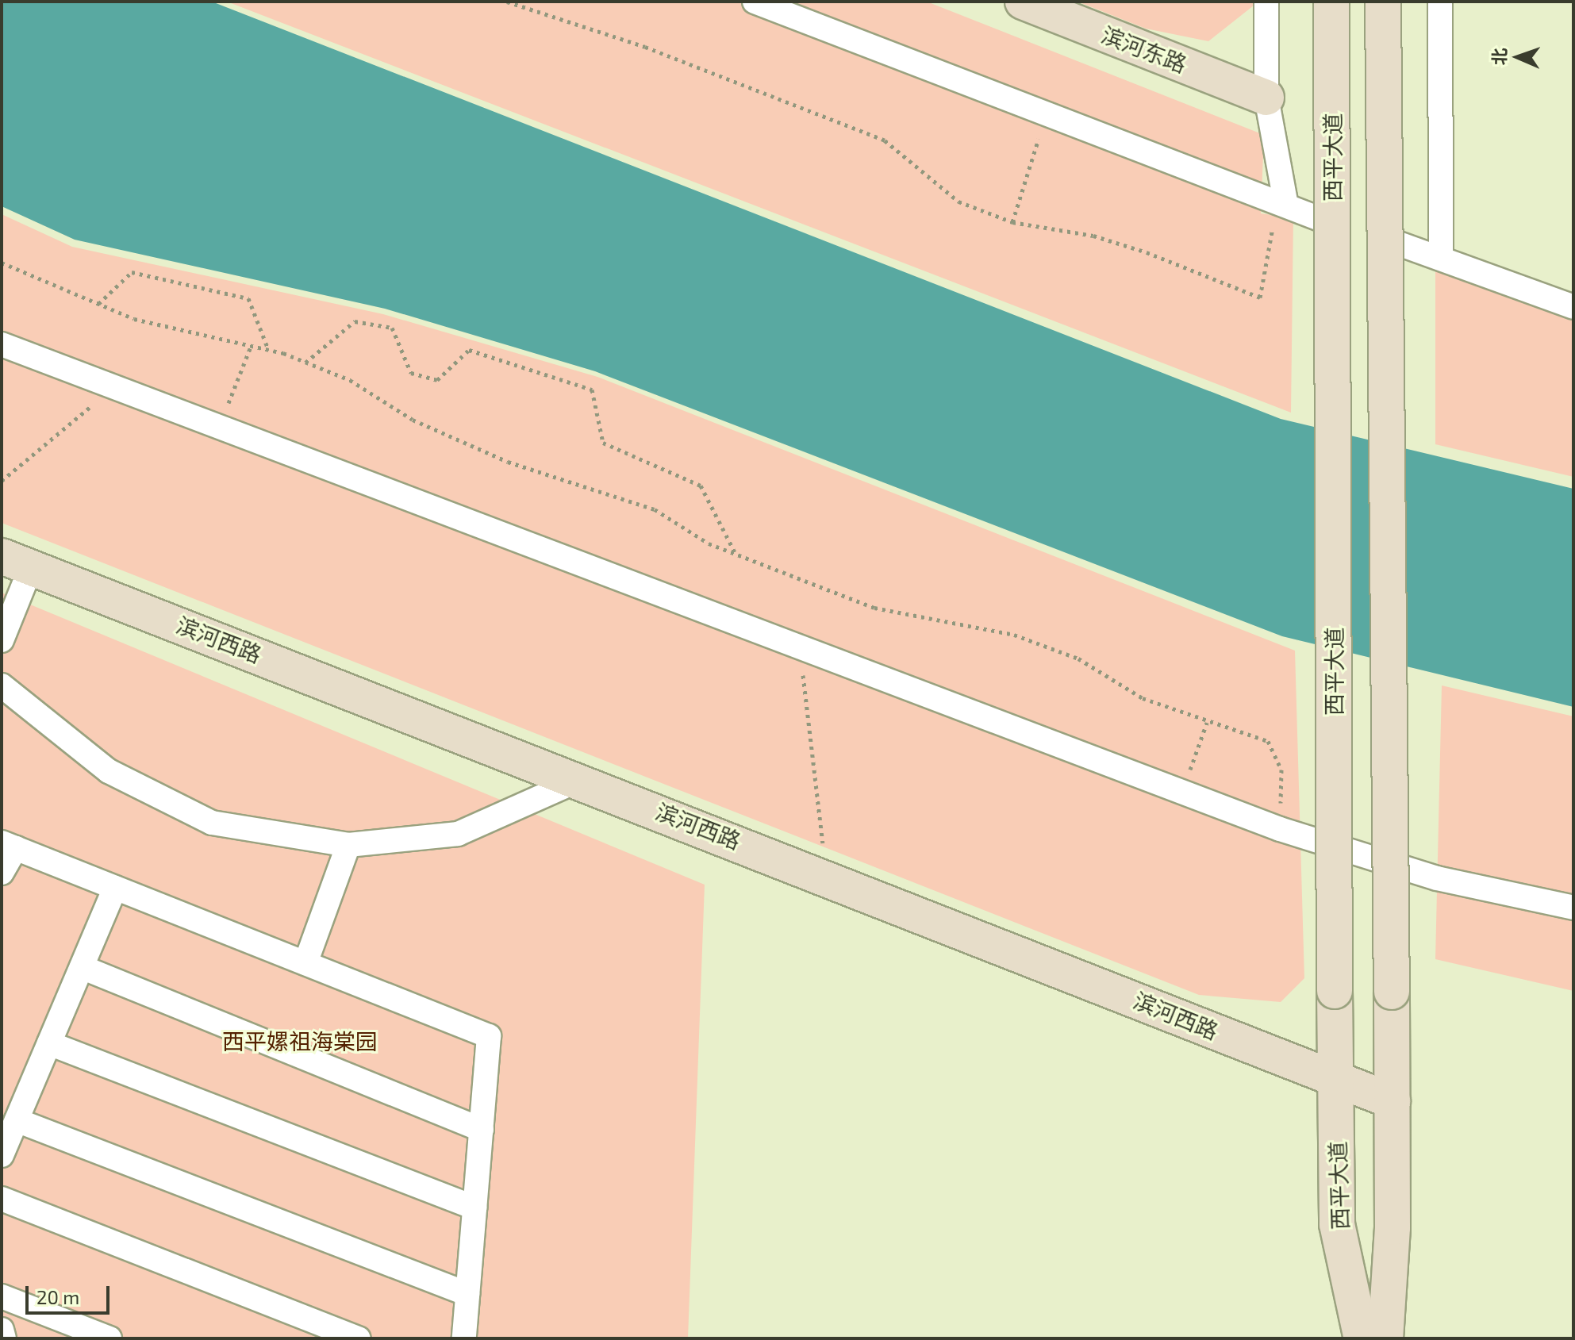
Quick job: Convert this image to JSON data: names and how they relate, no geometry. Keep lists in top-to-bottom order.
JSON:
{
  "streets": {
    "main road": ["滨河东路", "西平大道", "滨河西路"]
  },
  "crossings": [
    ["西平大道", "滨河西路"]
  ],
  "parks": ["西平嫘祖海棠园"],
  "scale_bar": "20 m",
  "north": "left"
}
